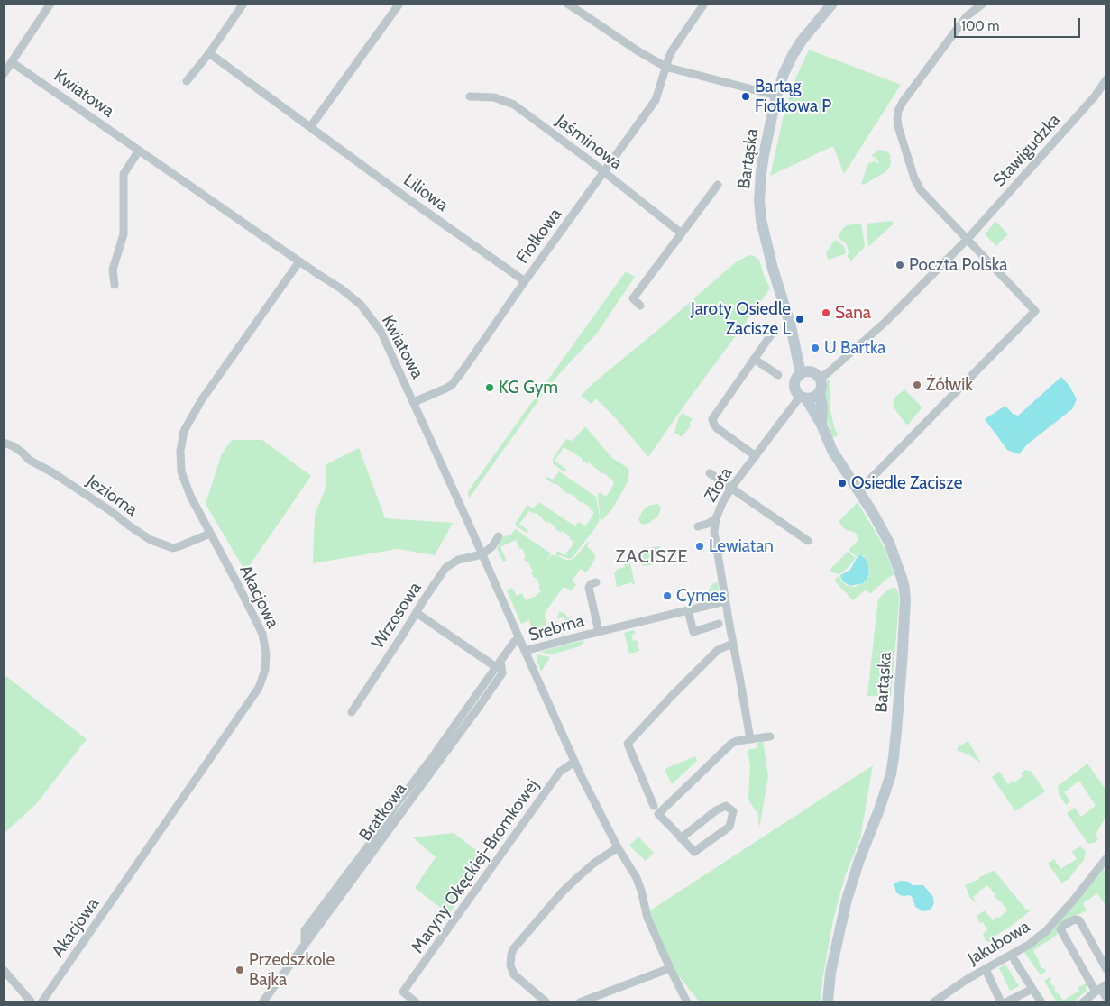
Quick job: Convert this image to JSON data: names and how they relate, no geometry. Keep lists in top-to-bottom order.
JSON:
{
  "streets": {
    "street": [
      "Kwiatowa",
      "Jaśminowa",
      "Stawigudzka",
      "Bartąska",
      "Liliowa",
      "Fiołkowa",
      "Złota",
      "Jeziorna",
      "Akacjowa",
      "Wrzosowa",
      "Srebrna",
      "Maryny Okęckiej-Bromkowej",
      "Jakubowa"
    ]
  },
  "crossings": [
    ["Kwiatowa", "Fiołkowa"],
    ["Kwiatowa", "Akacjowa"],
    ["Kwiatowa", "Wrzosowa"],
    ["Kwiatowa", "Srebrna"],
    ["Jaśminowa", "Fiołkowa"],
    ["Stawigudzka", "Bartąska"],
    ["Stawigudzka", "Złota"],
    ["Bartąska", "Złota"],
    ["Liliowa", "Fiołkowa"],
    ["Złota", "Srebrna"],
    ["Jeziorna", "Akacjowa"],
    ["Srebrna", "Maryny Okęckiej-Bromkowej"]
  ],
  "districts": ["ZACISZE"],
  "places": [
    "Bartąg Fiołkowa P",
    "Poczta Polska",
    "Sana",
    "Jaroty Osiedle Zacisze L",
    "U Bartka",
    "Żółwik",
    "KG Gym",
    "Osiedle Zacisze",
    "Lewiatan",
    "Cymes",
    "Przedszkole Bajka"
  ],
  "scale_bar": "100 m"
}
